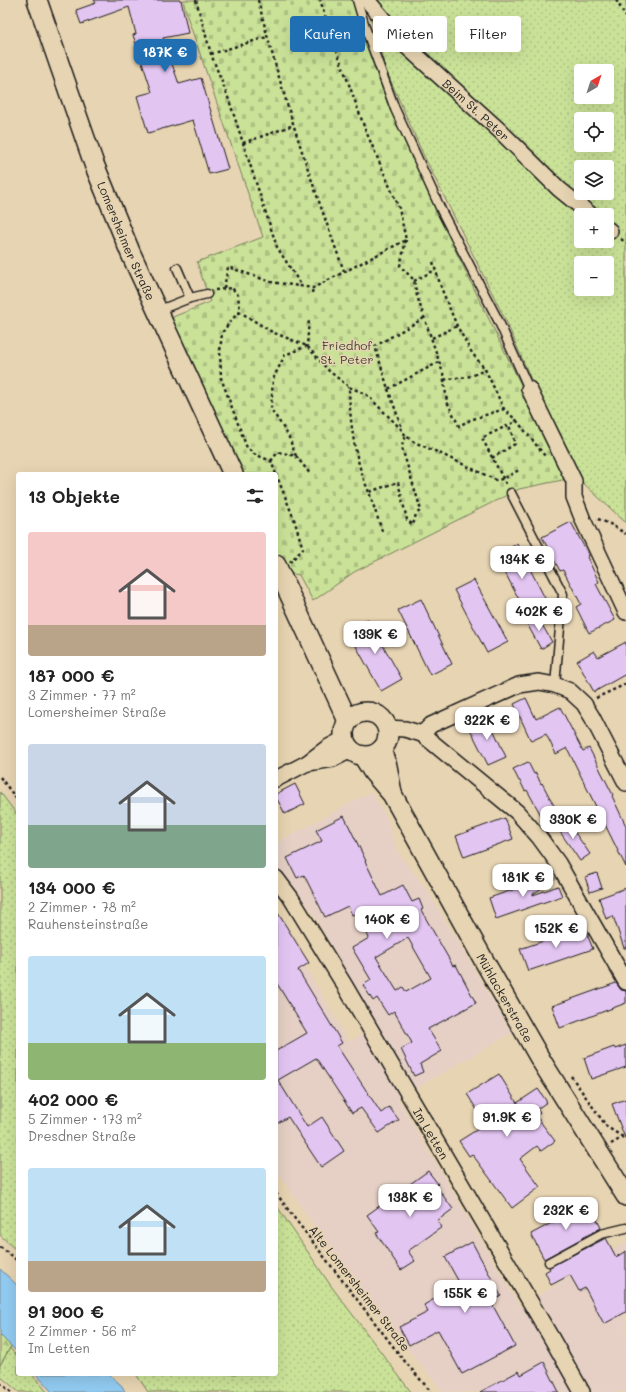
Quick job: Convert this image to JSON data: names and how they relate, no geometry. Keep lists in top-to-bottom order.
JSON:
{
  "streets": {
    "street": [
      "Beim St. Peter",
      "Lomersheimer Straße",
      "Mühlackerstraße",
      "Im Letten"
    ],
    "path": ["Alte Lomersheimer Straße"]
  },
  "parks": ["Friedhof St. Peter"],
  "north": "top right",
  "page": {
    "chip": ["Kaufen", "Mieten", "Filter"],
    "price": [
      "187K €",
      "134K €",
      "402K €",
      "139K €",
      "322K €",
      "330K €",
      "181K €",
      "140K €",
      "152K €",
      "91.9K €",
      "138K €",
      "232K €",
      "155K €"
    ],
    "map_buttons": ["+", "−"],
    "heading": "13 Objekte",
    "list": [
      {
        "name": "187 000 €",
        "note": "3 Zimmer · 77 m² · Lomersheimer Straße"
      },
      {
        "name": "134 000 €",
        "note": "2 Zimmer · 78 m² · Rauhensteinstraße"
      },
      {
        "name": "402 000 €",
        "note": "5 Zimmer · 173 m² · Dresdner Straße"
      },
      {
        "name": "91 900 €",
        "note": "2 Zimmer · 56 m² · Im Letten"
      }
    ]
  }
}
